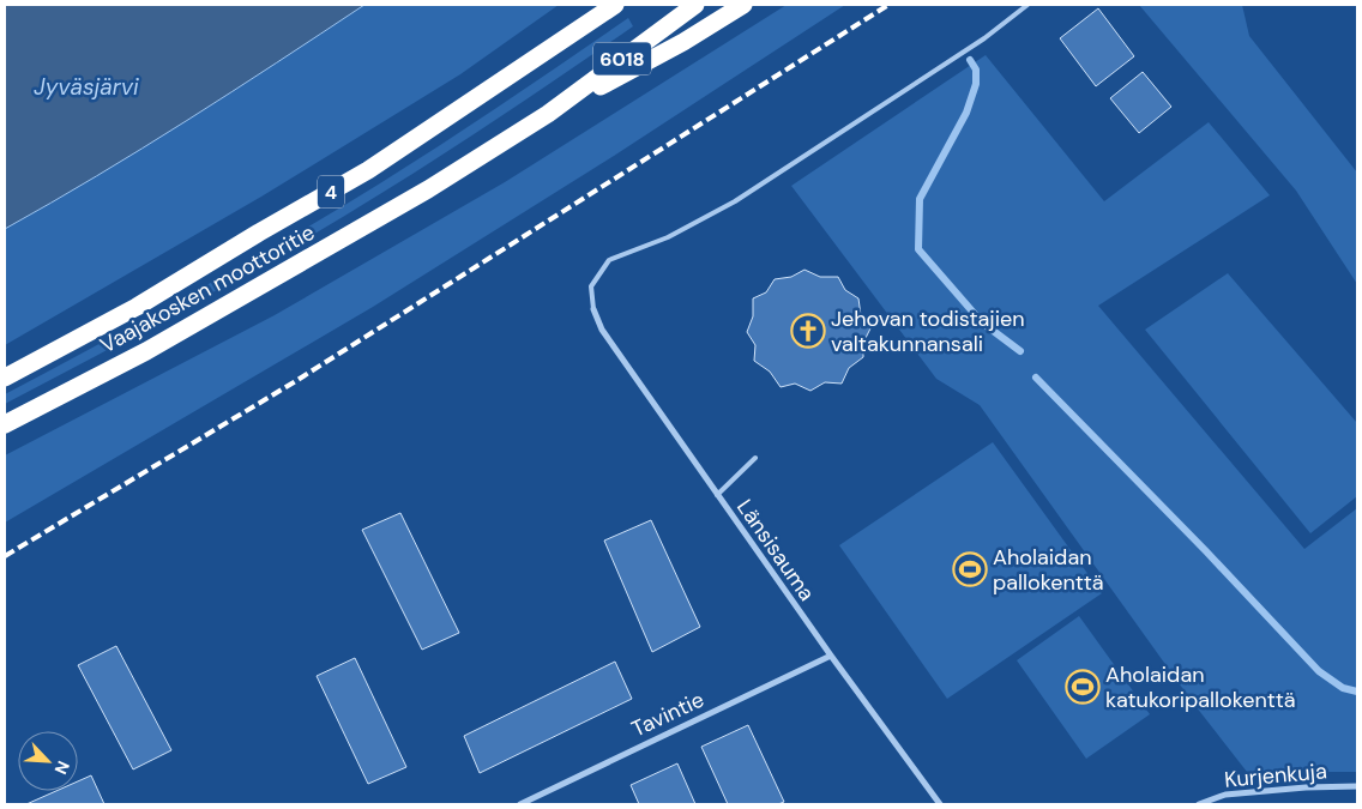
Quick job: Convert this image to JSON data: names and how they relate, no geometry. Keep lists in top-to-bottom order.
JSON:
{
  "streets": {
    "highway": ["6018", "4", "Vaajakosken moottoritie"],
    "street": ["Länsisauma", "Tavintie", "Kurjenkuja"]
  },
  "crossings": [
    ["4", "Vaajakosken moottoritie"],
    ["Länsisauma", "Tavintie"]
  ],
  "water": ["Jyväsjärvi"],
  "places": {
    "church": ["Jehovan todistajien valtakunnansali"],
    "sports": ["Aholaidan pallokenttä", "Aholaidan katukoripallokenttä"]
  },
  "north": "bottom right"
}
